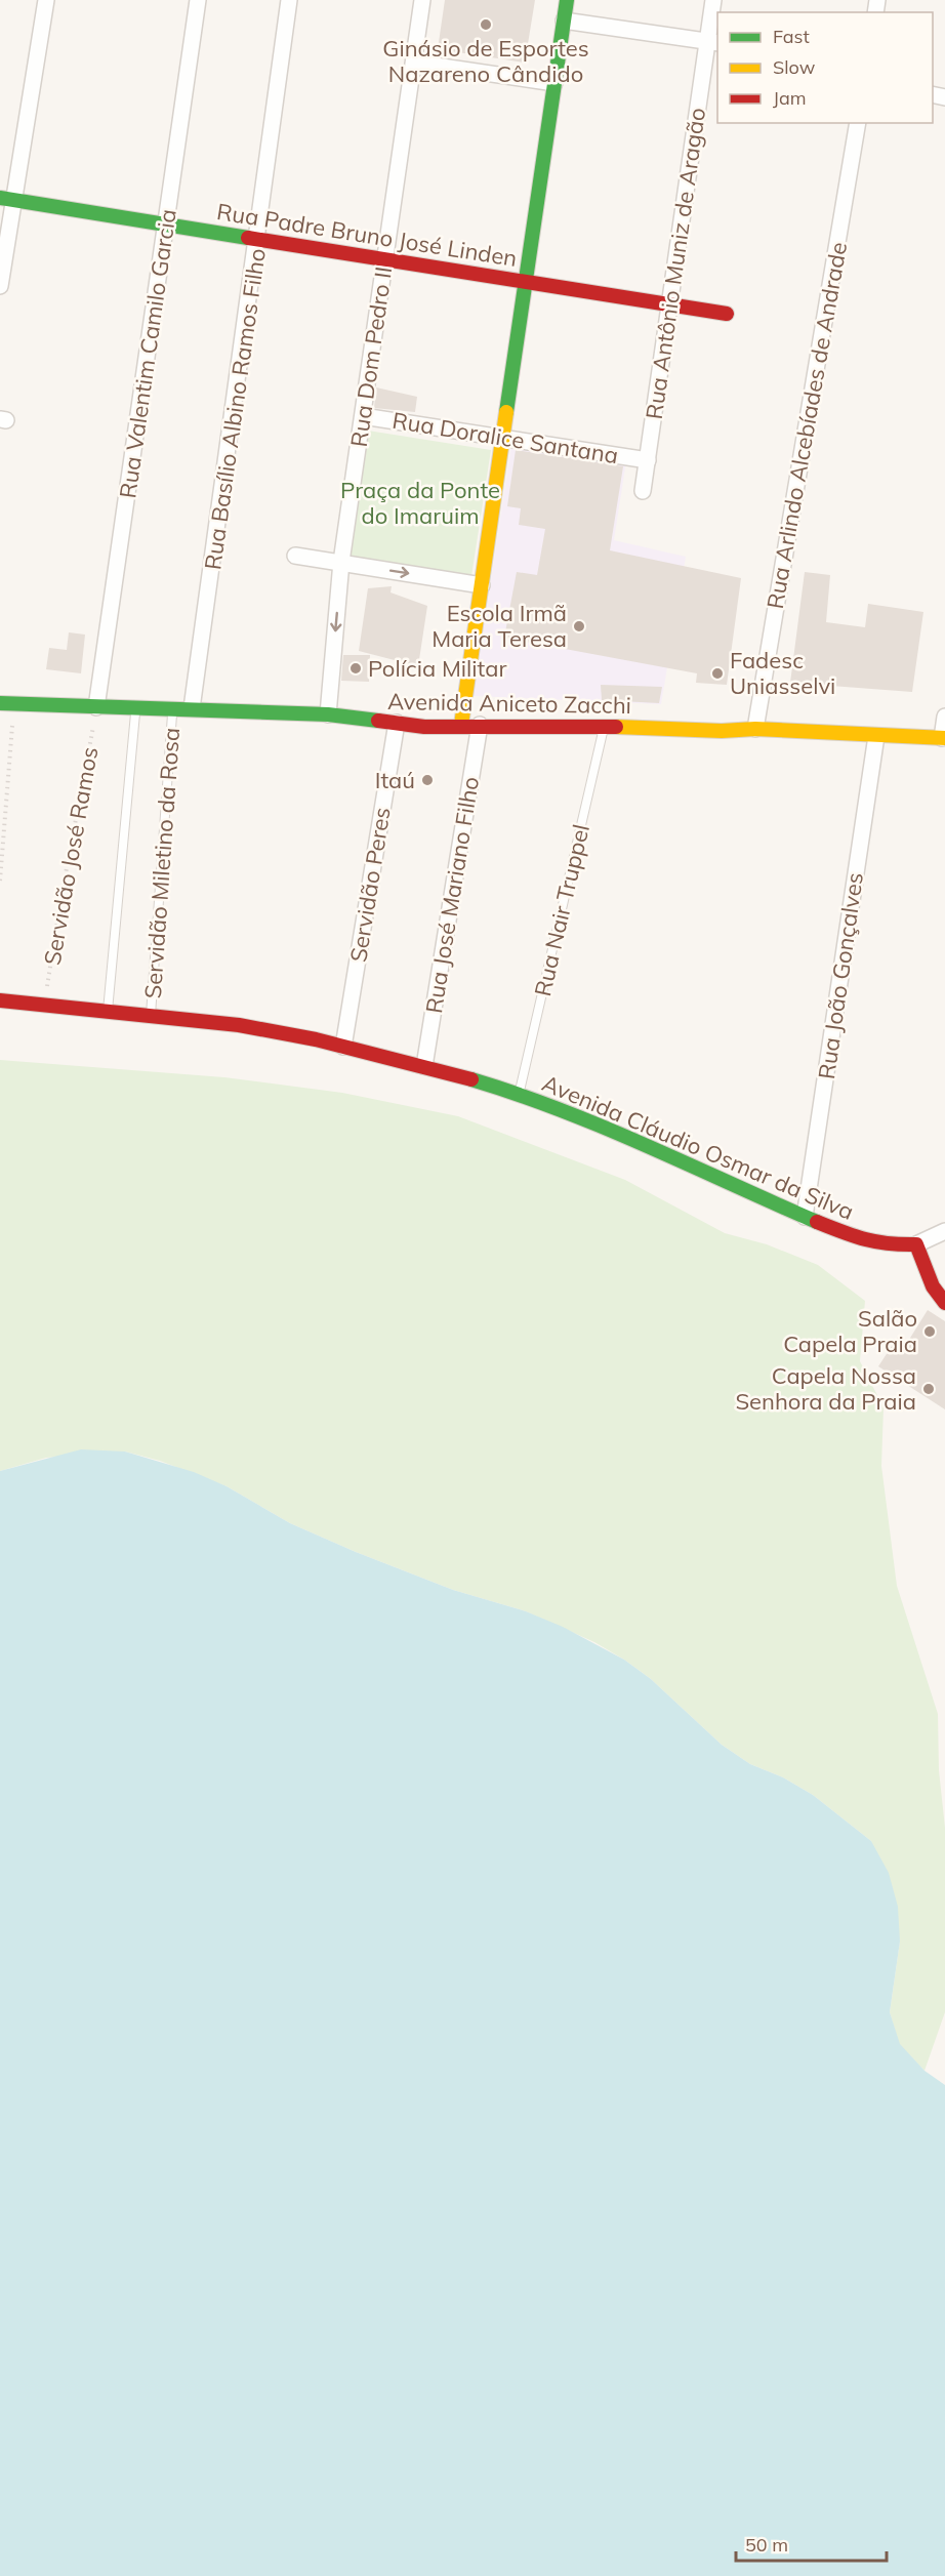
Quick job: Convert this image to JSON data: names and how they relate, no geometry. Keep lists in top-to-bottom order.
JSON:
{
  "streets": {
    "street": [
      "Rua Padre Bruno José Linden",
      "Rua Antônio Muniz de Aragão",
      "Rua Valentim Camilo Garcia",
      "Rua Dom Pedro II",
      "Rua Basílio Albino Ramos Filho",
      "Rua Arlindo Alcebíades de Andrade",
      "Rua Doralice Santana",
      "Avenida Aniceto Zacchi",
      "Servidão Peres",
      "Rua José Mariano Filho",
      "Rua João Gonçalves",
      "Avenida Cláudio Osmar da Silva"
    ],
    "lane": ["Servidão Miletino da Rosa", "Rua Nair Truppel"],
    "path": ["Servidão José Ramos"]
  },
  "crossings": [
    ["Rua Padre Bruno José Linden", "Rua Antônio Muniz de Aragão"],
    ["Rua Padre Bruno José Linden", "Rua Valentim Camilo Garcia"],
    ["Rua Padre Bruno José Linden", "Rua Dom Pedro II"],
    ["Rua Padre Bruno José Linden", "Rua Basílio Albino Ramos Filho"],
    ["Rua Antônio Muniz de Aragão", "Rua Doralice Santana"],
    ["Rua Valentim Camilo Garcia", "Avenida Aniceto Zacchi"],
    ["Rua Valentim Camilo Garcia", "Servidão José Ramos"],
    ["Rua Dom Pedro II", "Rua Doralice Santana"],
    ["Rua Dom Pedro II", "Avenida Aniceto Zacchi"],
    ["Rua Basílio Albino Ramos Filho", "Avenida Aniceto Zacchi"],
    ["Rua Arlindo Alcebíades de Andrade", "Avenida Aniceto Zacchi"],
    ["Avenida Aniceto Zacchi", "Servidão José Ramos"],
    ["Avenida Aniceto Zacchi", "Servidão Miletino da Rosa"],
    ["Avenida Aniceto Zacchi", "Servidão Peres"],
    ["Avenida Aniceto Zacchi", "Rua José Mariano Filho"],
    ["Avenida Aniceto Zacchi", "Rua Nair Truppel"],
    ["Avenida Aniceto Zacchi", "Rua João Gonçalves"],
    ["Servidão José Ramos", "Avenida Cláudio Osmar da Silva"],
    ["Servidão Miletino da Rosa", "Avenida Cláudio Osmar da Silva"],
    ["Servidão Peres", "Avenida Cláudio Osmar da Silva"],
    ["Rua José Mariano Filho", "Avenida Cláudio Osmar da Silva"],
    ["Rua Nair Truppel", "Avenida Cláudio Osmar da Silva"],
    ["Rua João Gonçalves", "Avenida Cláudio Osmar da Silva"]
  ],
  "parks": ["Praça da Ponte do Imaruim"],
  "places": [
    "Ginásio de Esportes Nazareno Cândido",
    "Escola Irmã Maria Teresa",
    "Polícia Militar",
    "Fadesc Uniasselvi",
    "Itaú",
    "Salão Capela Praia",
    "Capela Nossa Senhora da Praia"
  ],
  "legend": ["Fast", "Slow", "Jam"],
  "scale_bar": "50 m"
}
